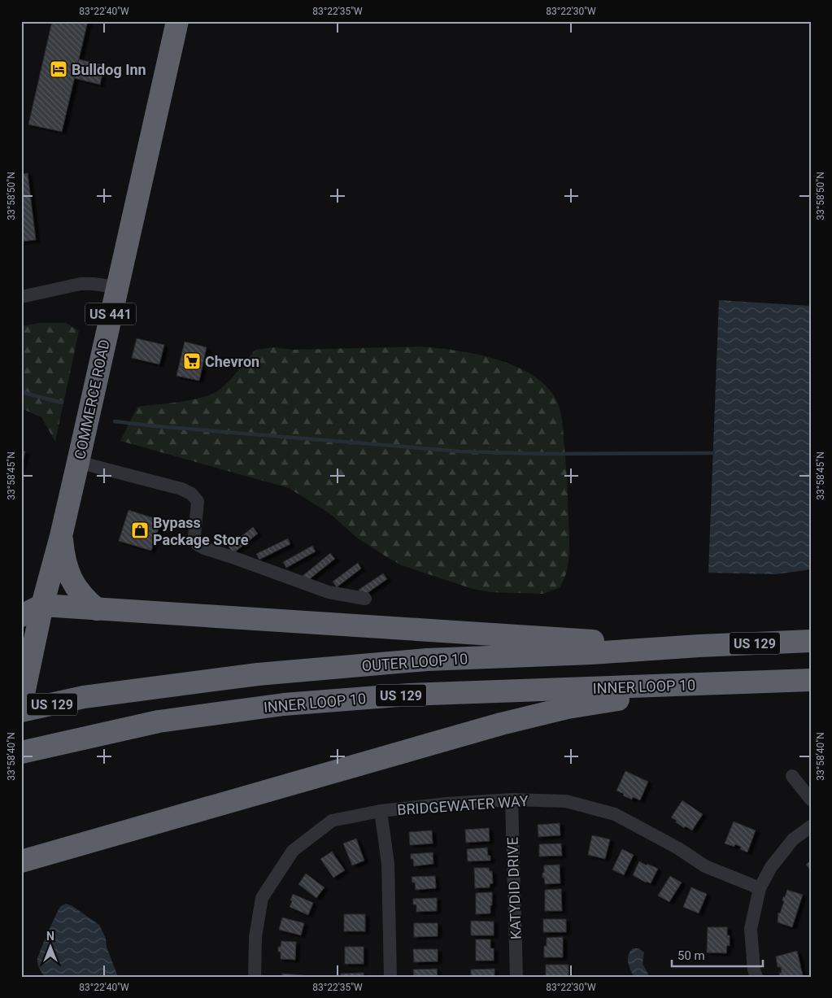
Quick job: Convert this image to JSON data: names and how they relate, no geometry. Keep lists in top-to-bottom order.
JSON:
{
  "streets": {
    "highway": [
      "US 441",
      "COMMERCE ROAD",
      "US 129",
      "OUTER LOOP 10",
      "INNER LOOP 10"
    ],
    "street": ["BRIDGEWATER WAY", "KATYDID DRIVE"]
  },
  "crossings": [
    ["US 129", "INNER LOOP 10"],
    ["BRIDGEWATER WAY", "KATYDID DRIVE"]
  ],
  "places": {
    "hotel": ["Bulldog Inn"],
    "supermarket": ["Chevron"],
    "shop": ["Bypass Package Store"]
  },
  "scale_bar": "50 m",
  "north": "top",
  "coordinates": [
    "83°22'40\"W",
    "83°22'35\"W",
    "83°22'30\"W",
    "33°58'50\"N",
    "33°58'45\"N",
    "33°58'40\"N"
  ]
}
